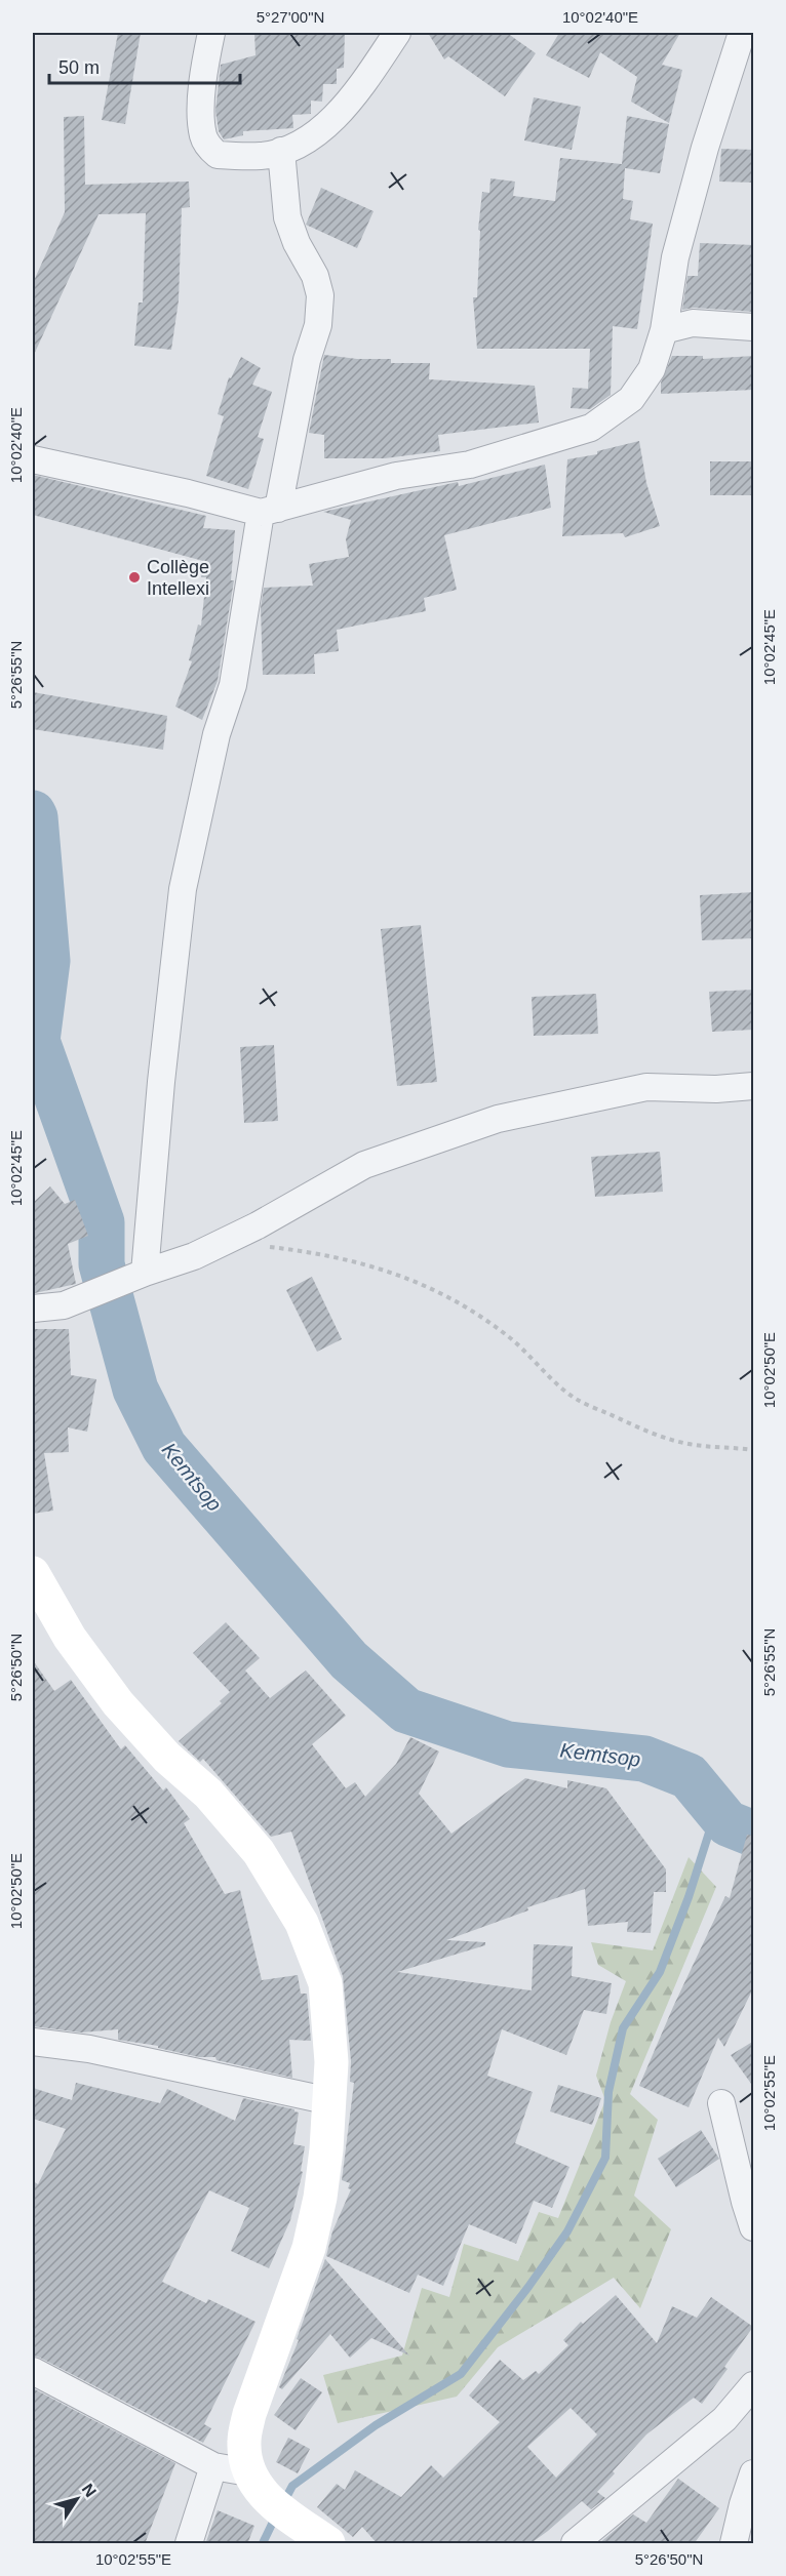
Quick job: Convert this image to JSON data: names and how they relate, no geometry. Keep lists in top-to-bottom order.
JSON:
{
  "water": ["Kemtsop"],
  "places": ["Collège Intellexi"],
  "scale_bar": "50 m",
  "north": "top right",
  "coordinates": [
    "5°27'00\"N",
    "10°02'40\"E",
    "10°02'45\"E",
    "5°26'55\"N",
    "10°02'50\"E",
    "5°26'50\"N",
    "10°02'55\"E"
  ]
}
